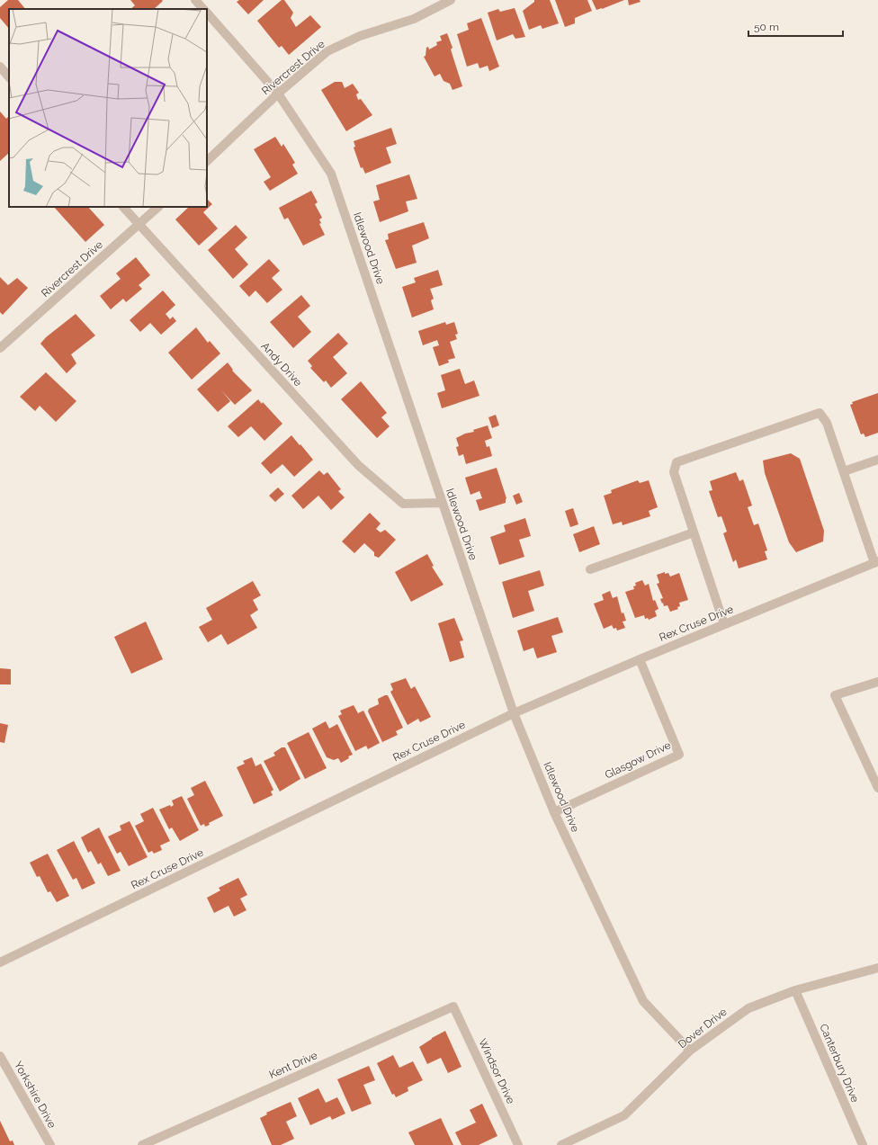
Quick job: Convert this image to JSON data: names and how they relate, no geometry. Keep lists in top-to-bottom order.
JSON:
{
  "streets": {
    "street": [
      "Rivercrest Drive",
      "Idlewood Drive",
      "Andy Drive",
      "Rex Cruse Drive",
      "Glasgow Drive",
      "Dover Drive",
      "Canterbury Drive",
      "Kent Drive",
      "Windsor Drive",
      "Yorkshire Drive"
    ]
  },
  "crossings": [
    ["Rivercrest Drive", "Idlewood Drive"],
    ["Rivercrest Drive", "Andy Drive"],
    ["Idlewood Drive", "Andy Drive"],
    ["Idlewood Drive", "Rex Cruse Drive"],
    ["Idlewood Drive", "Glasgow Drive"],
    ["Idlewood Drive", "Dover Drive"],
    ["Rex Cruse Drive", "Glasgow Drive"],
    ["Dover Drive", "Canterbury Drive"],
    ["Kent Drive", "Windsor Drive"]
  ],
  "scale_bar": "50 m"
}
